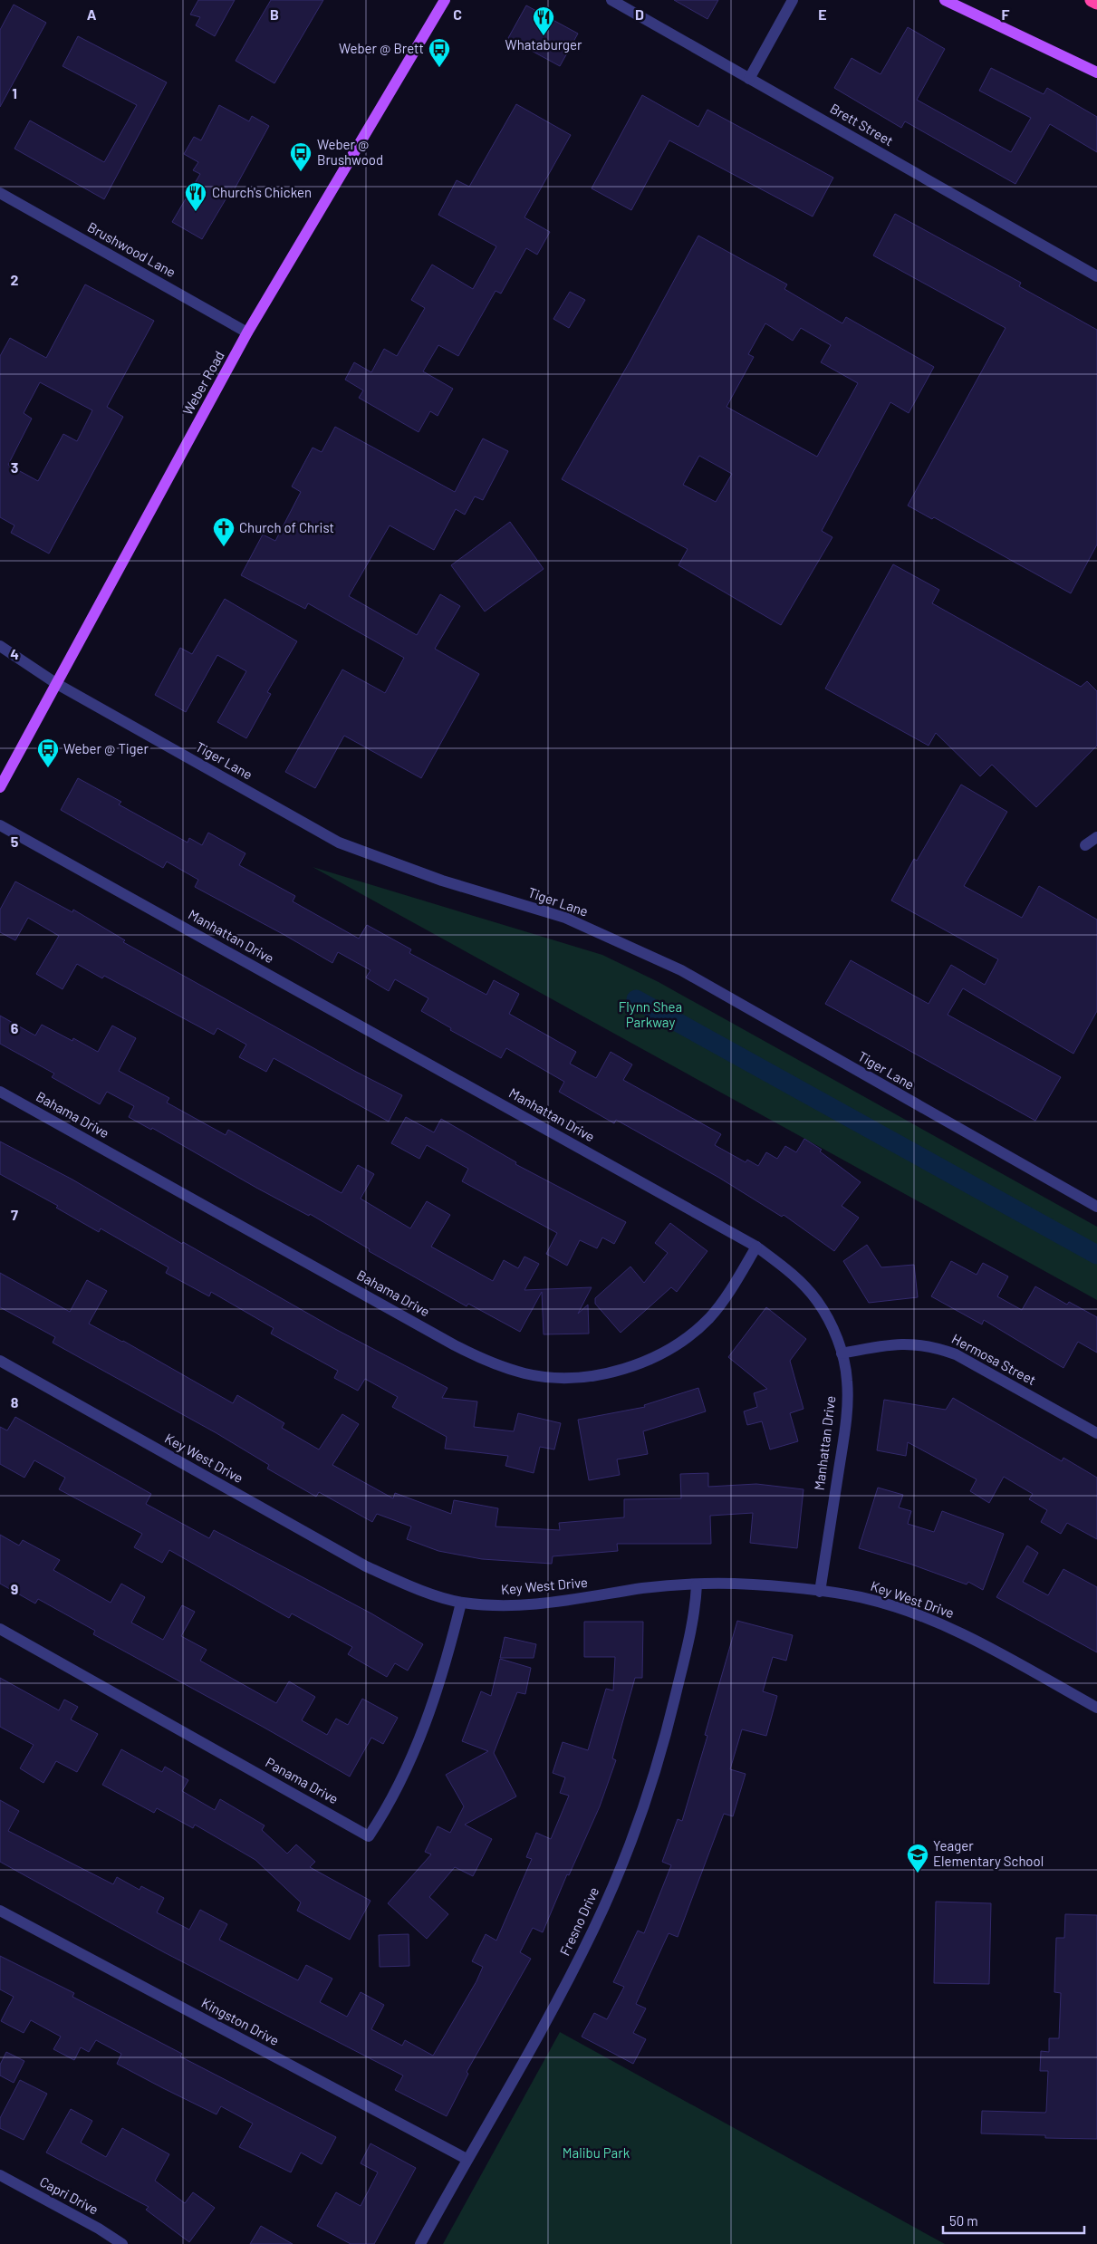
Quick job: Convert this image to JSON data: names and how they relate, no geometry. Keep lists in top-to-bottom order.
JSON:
{
  "streets": {
    "main road": ["Weber Road"],
    "street": [
      "Brett Street",
      "Brushwood Lane",
      "Tiger Lane",
      "Manhattan Drive",
      "Bahama Drive",
      "Hermosa Street",
      "Key West Drive",
      "Panama Drive",
      "Fresno Drive",
      "Kingston Drive",
      "Capri Drive"
    ]
  },
  "crossings": [
    ["Brushwood Lane", "Weber Road"],
    ["Weber Road", "Tiger Lane"],
    ["Manhattan Drive", "Bahama Drive"],
    ["Manhattan Drive", "Hermosa Street"],
    ["Manhattan Drive", "Key West Drive"],
    ["Key West Drive", "Panama Drive"],
    ["Key West Drive", "Fresno Drive"],
    ["Fresno Drive", "Kingston Drive"]
  ],
  "parks": ["Flynn Shea Parkway", "Malibu Park"],
  "places": {
    "restaurant": ["Whataburger", "Church's Chicken"],
    "bus stop": ["Weber @ Brett", "Weber @ Brushwood", "Weber @ Tiger"],
    "church": ["Church of Christ"],
    "school or university": ["Yeager Elementary School"]
  },
  "scale_bar": "50 m",
  "grid": {
    "columns": [
      "A",
      "B",
      "C",
      "D",
      "E",
      "F"
    ],
    "rows": [
      "1",
      "2",
      "3",
      "4",
      "5",
      "6",
      "7",
      "8",
      "9"
    ]
  }
}
